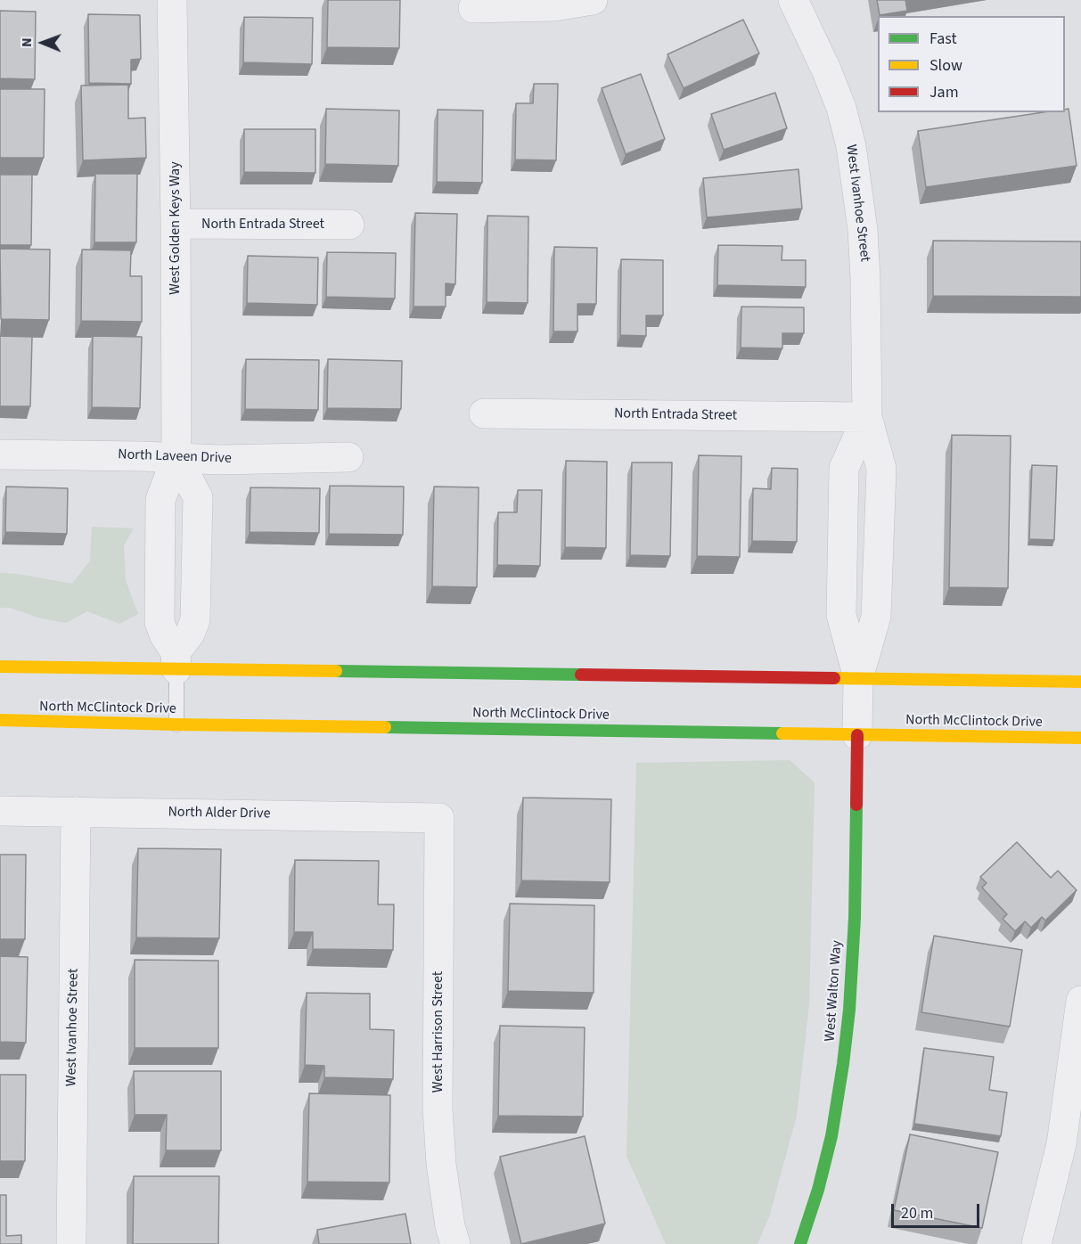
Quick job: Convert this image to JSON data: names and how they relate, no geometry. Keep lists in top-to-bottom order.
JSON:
{
  "streets": {
    "main road": ["North McClintock Drive", "West Walton Way"],
    "street": [
      "West Ivanhoe Street",
      "North Entrada Street",
      "West Golden Keys Way",
      "North Laveen Drive",
      "North Alder Drive",
      "West Harrison Street"
    ]
  },
  "crossings": [
    ["West Ivanhoe Street", "North Entrada Street"],
    ["West Ivanhoe Street", "North McClintock Drive"],
    ["West Ivanhoe Street", "North Alder Drive"],
    ["West Ivanhoe Street", "West Walton Way"],
    ["North Entrada Street", "West Golden Keys Way"],
    ["West Golden Keys Way", "North Laveen Drive"],
    ["North McClintock Drive", "West Walton Way"],
    ["North Alder Drive", "West Harrison Street"]
  ],
  "legend": ["Fast", "Slow", "Jam"],
  "scale_bar": "20 m",
  "north": "left"
}
